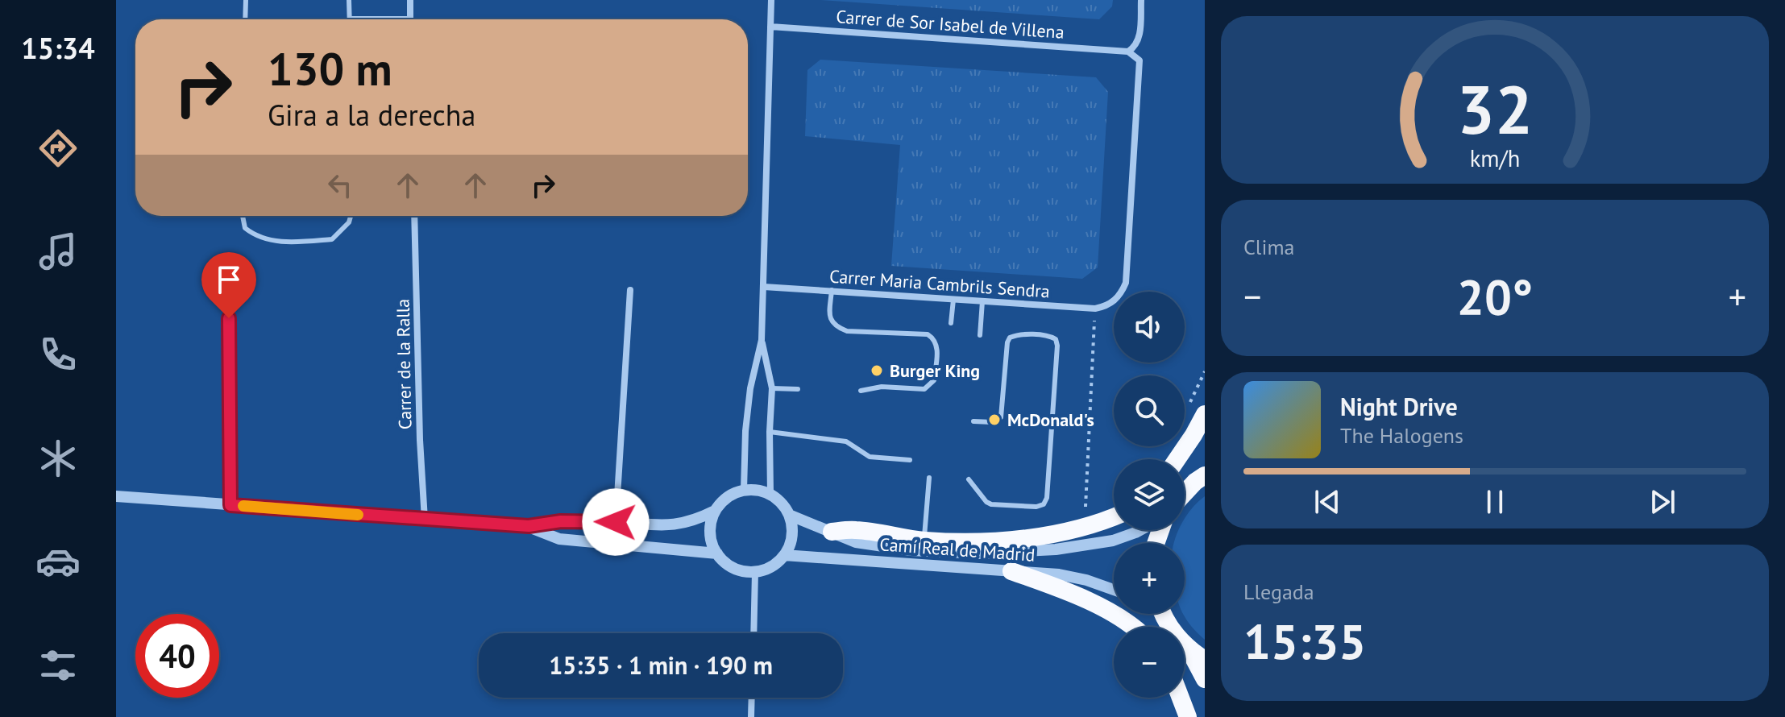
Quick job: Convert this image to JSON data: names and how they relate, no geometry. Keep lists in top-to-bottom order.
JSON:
{
  "streets": {
    "street": [
      "Carrer de Sor Isabel de Villena",
      "Carrer Maria Cambrils Sendra",
      "Carrer de la Ralla",
      "Camí Real de Madrid"
    ]
  },
  "crossings": [
    ["Carrer de Sor Isabel de Villena", "Carrer Maria Cambrils Sendra"]
  ],
  "places": ["Burger King", "McDonald's"],
  "page": {
    "tabs": "15:34",
    "turn": ["130 m", "Gira a la derecha"],
    "tile": [
      "Clima",
      ["Llegada", "15:35"]
    ],
    "heat": ["−", "20°", "+"],
    "map_buttons": ["+", "−"],
    "song": ["Night Drive", "The Halogens"],
    "limit": "40",
    "trip": "15:35 · 1 min · 190 m",
    "gauge": ["32", "km/h"]
  }
}
